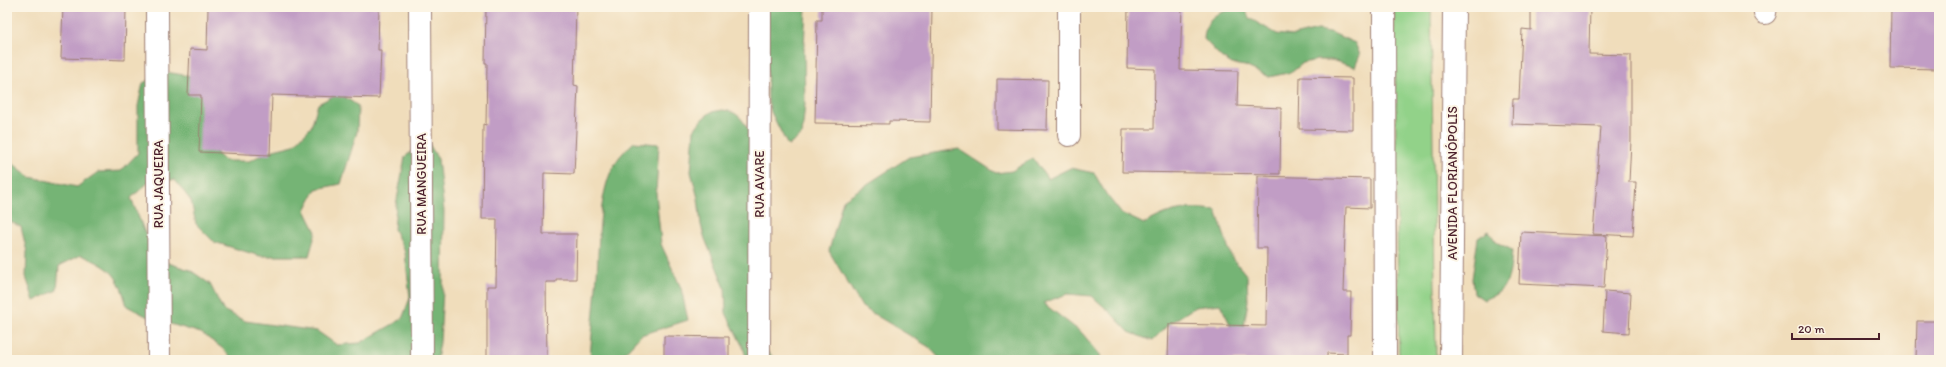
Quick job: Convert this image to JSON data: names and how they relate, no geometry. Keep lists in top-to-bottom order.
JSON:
{
  "streets": {
    "street": [
      "AVENIDA FLORIANÓPOLIS",
      "RUA JAQUEIRA",
      "RUA MANGUEIRA",
      "RUA AVARE"
    ]
  },
  "scale_bar": "20 m"
}
